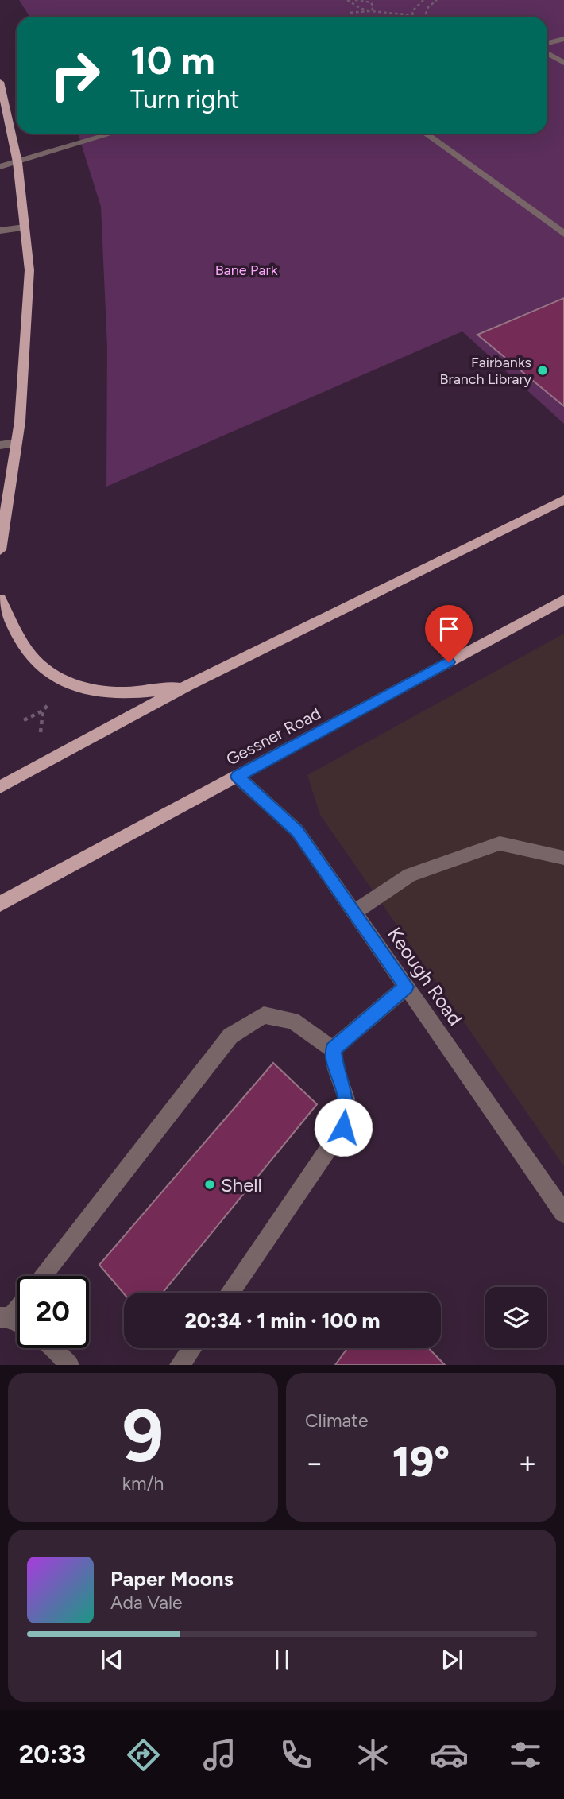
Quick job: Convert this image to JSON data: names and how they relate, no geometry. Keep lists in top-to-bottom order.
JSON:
{
  "streets": {
    "main road": ["Gessner Road"],
    "street": ["Keough Road"]
  },
  "crossings": [
    ["Gessner Road", "Keough Road"]
  ],
  "parks": ["Bane Park"],
  "places": ["Fairbanks Branch Library", "Shell"],
  "page": {
    "turn": ["10 m", "Turn right"],
    "limit": "20",
    "trip": "20:34 · 1 min · 100 m",
    "tile": [
      ["9", "km/h"],
      "Climate"
    ],
    "heat": ["−", "19°", "+"],
    "song": ["Paper Moons", "Ada Vale"],
    "tabs": "20:33"
  }
}
